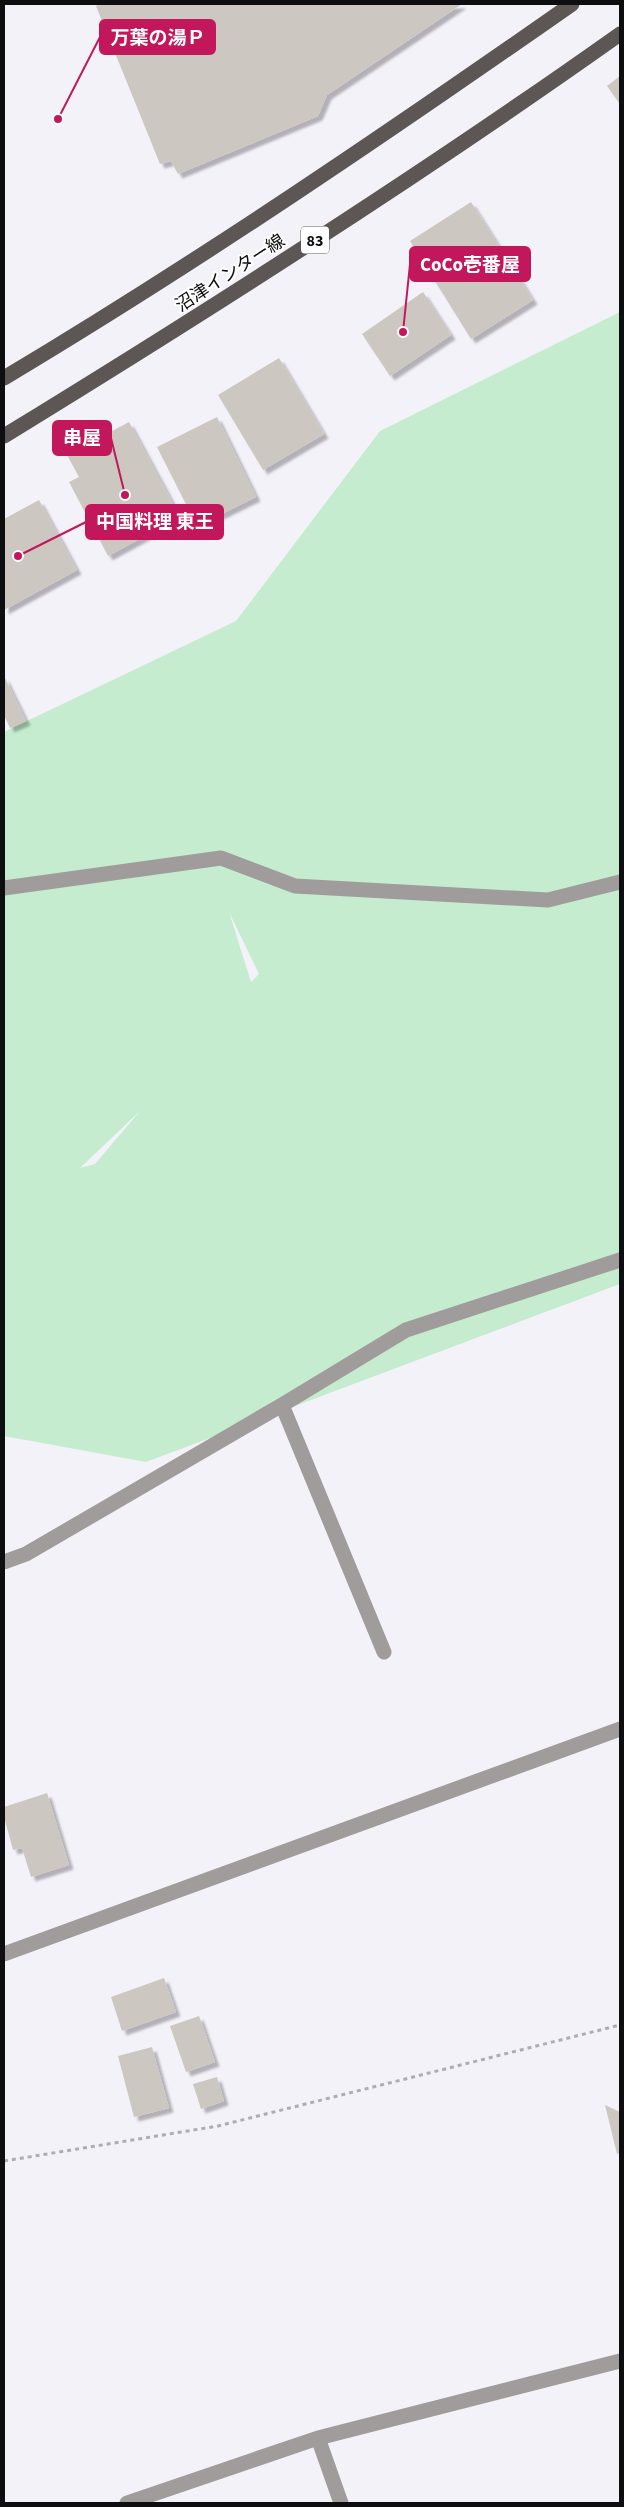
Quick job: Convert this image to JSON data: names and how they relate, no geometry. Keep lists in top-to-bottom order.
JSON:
{
  "streets": {
    "main road": ["83", "沼津インター線"]
  },
  "places": [
    "万葉の湯Ｐ",
    "CoCo壱番屋",
    "串屋",
    "中国料理 東王"
  ]
}
